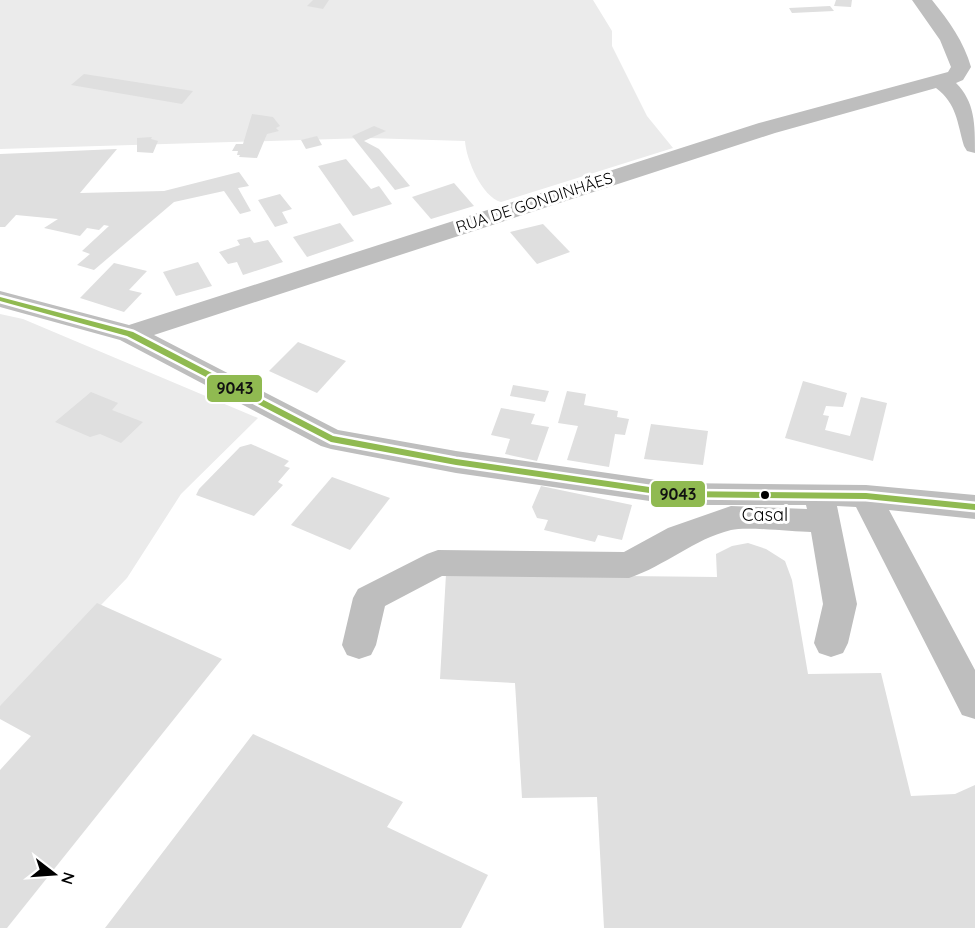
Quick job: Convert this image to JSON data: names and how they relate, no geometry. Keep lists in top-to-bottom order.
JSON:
{
  "streets": {
    "street": ["RUA DE GONDINHÃES"]
  },
  "places": ["Casal"],
  "lines": ["transit line 9043"],
  "north": "right"
}
